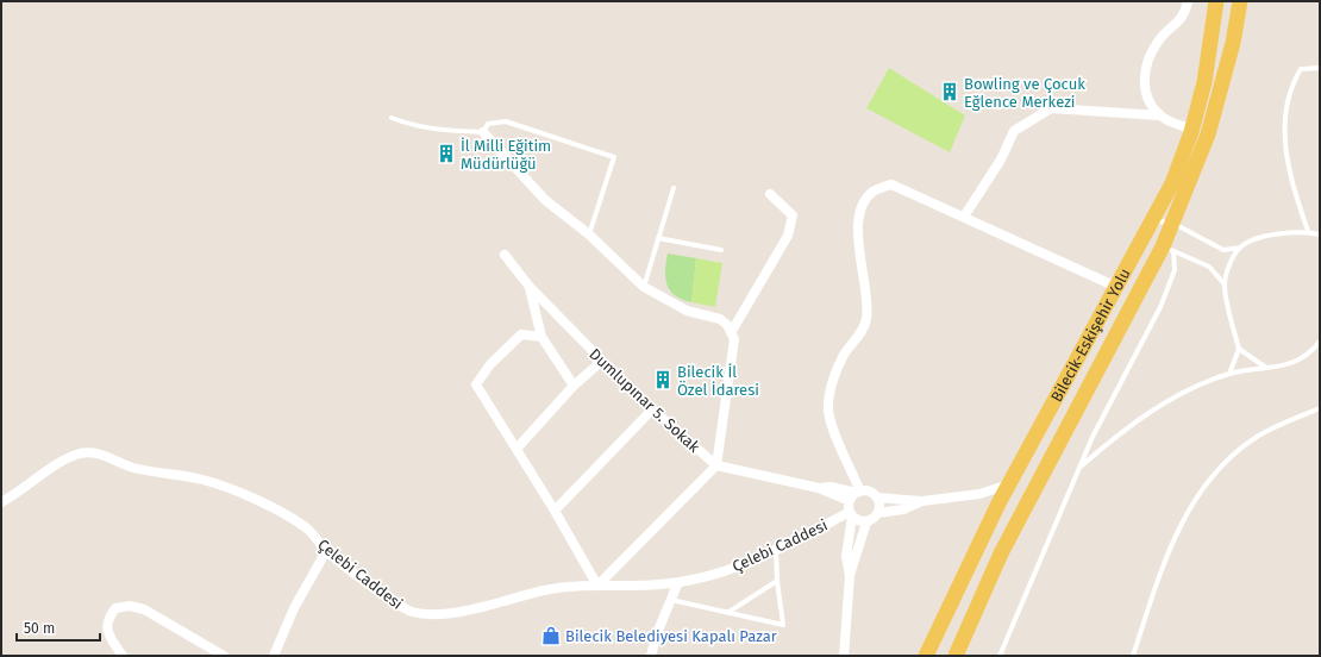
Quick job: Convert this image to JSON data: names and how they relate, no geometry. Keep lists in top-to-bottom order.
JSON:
{
  "streets": {
    "main road": ["Bilecik-Eskişehir Yolu"],
    "street": ["Dumlupınar 5. Sokak", "Çelebi Caddesi"]
  },
  "crossings": [
    ["Dumlupınar 5. Sokak", "Çelebi Caddesi"]
  ],
  "places": {
    "building": ["Bowling ve Çocuk Eğlence Merkezi", "İl Milli Eğitim Müdürlüğü", "Bilecik İl Özel İdaresi"],
    "shop": ["Bilecik Belediyesi Kapalı Pazar"]
  },
  "scale_bar": "50 m"
}
